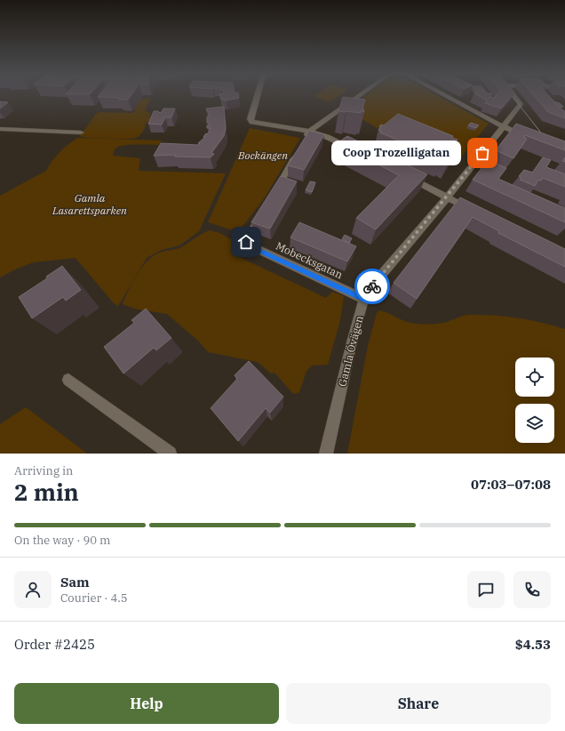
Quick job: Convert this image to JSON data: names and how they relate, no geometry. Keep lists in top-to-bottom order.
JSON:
{
  "streets": {
    "street": ["Mobecksgatan", "Gamla Övägen"]
  },
  "crossings": [
    ["Mobecksgatan", "Gamla Övägen"]
  ],
  "parks": ["Bockängen", "Gamla Lasarettsparken"],
  "places": ["Coop Trozelligatan"],
  "page": {
    "bubble": "Coop Trozelligatan",
    "heading": ["2 min", "Arriving in", "07:03–07:08"],
    "panel": [
      "Sam",
      "Courier · 4.5",
      "Order #2425",
      "$4.53"
    ],
    "bar": "On the way · 90 m",
    "buttons": ["Help", "Share"]
  }
}
